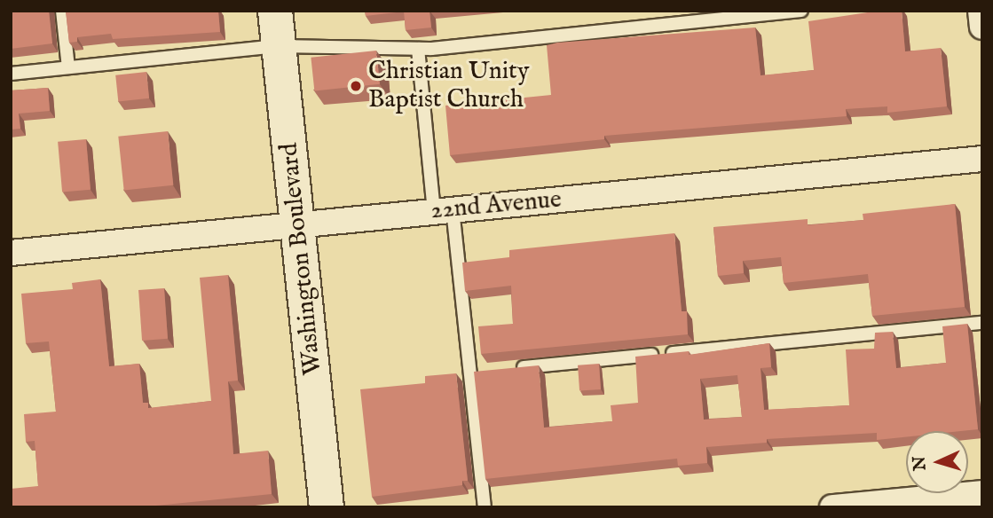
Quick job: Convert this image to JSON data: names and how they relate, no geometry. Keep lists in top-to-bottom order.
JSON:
{
  "streets": {
    "street": ["22nd Avenue", "Washington Boulevard"]
  },
  "crossings": [
    ["22nd Avenue", "Washington Boulevard"]
  ],
  "places": ["Christian Unity Baptist Church"],
  "north": "left"
}
